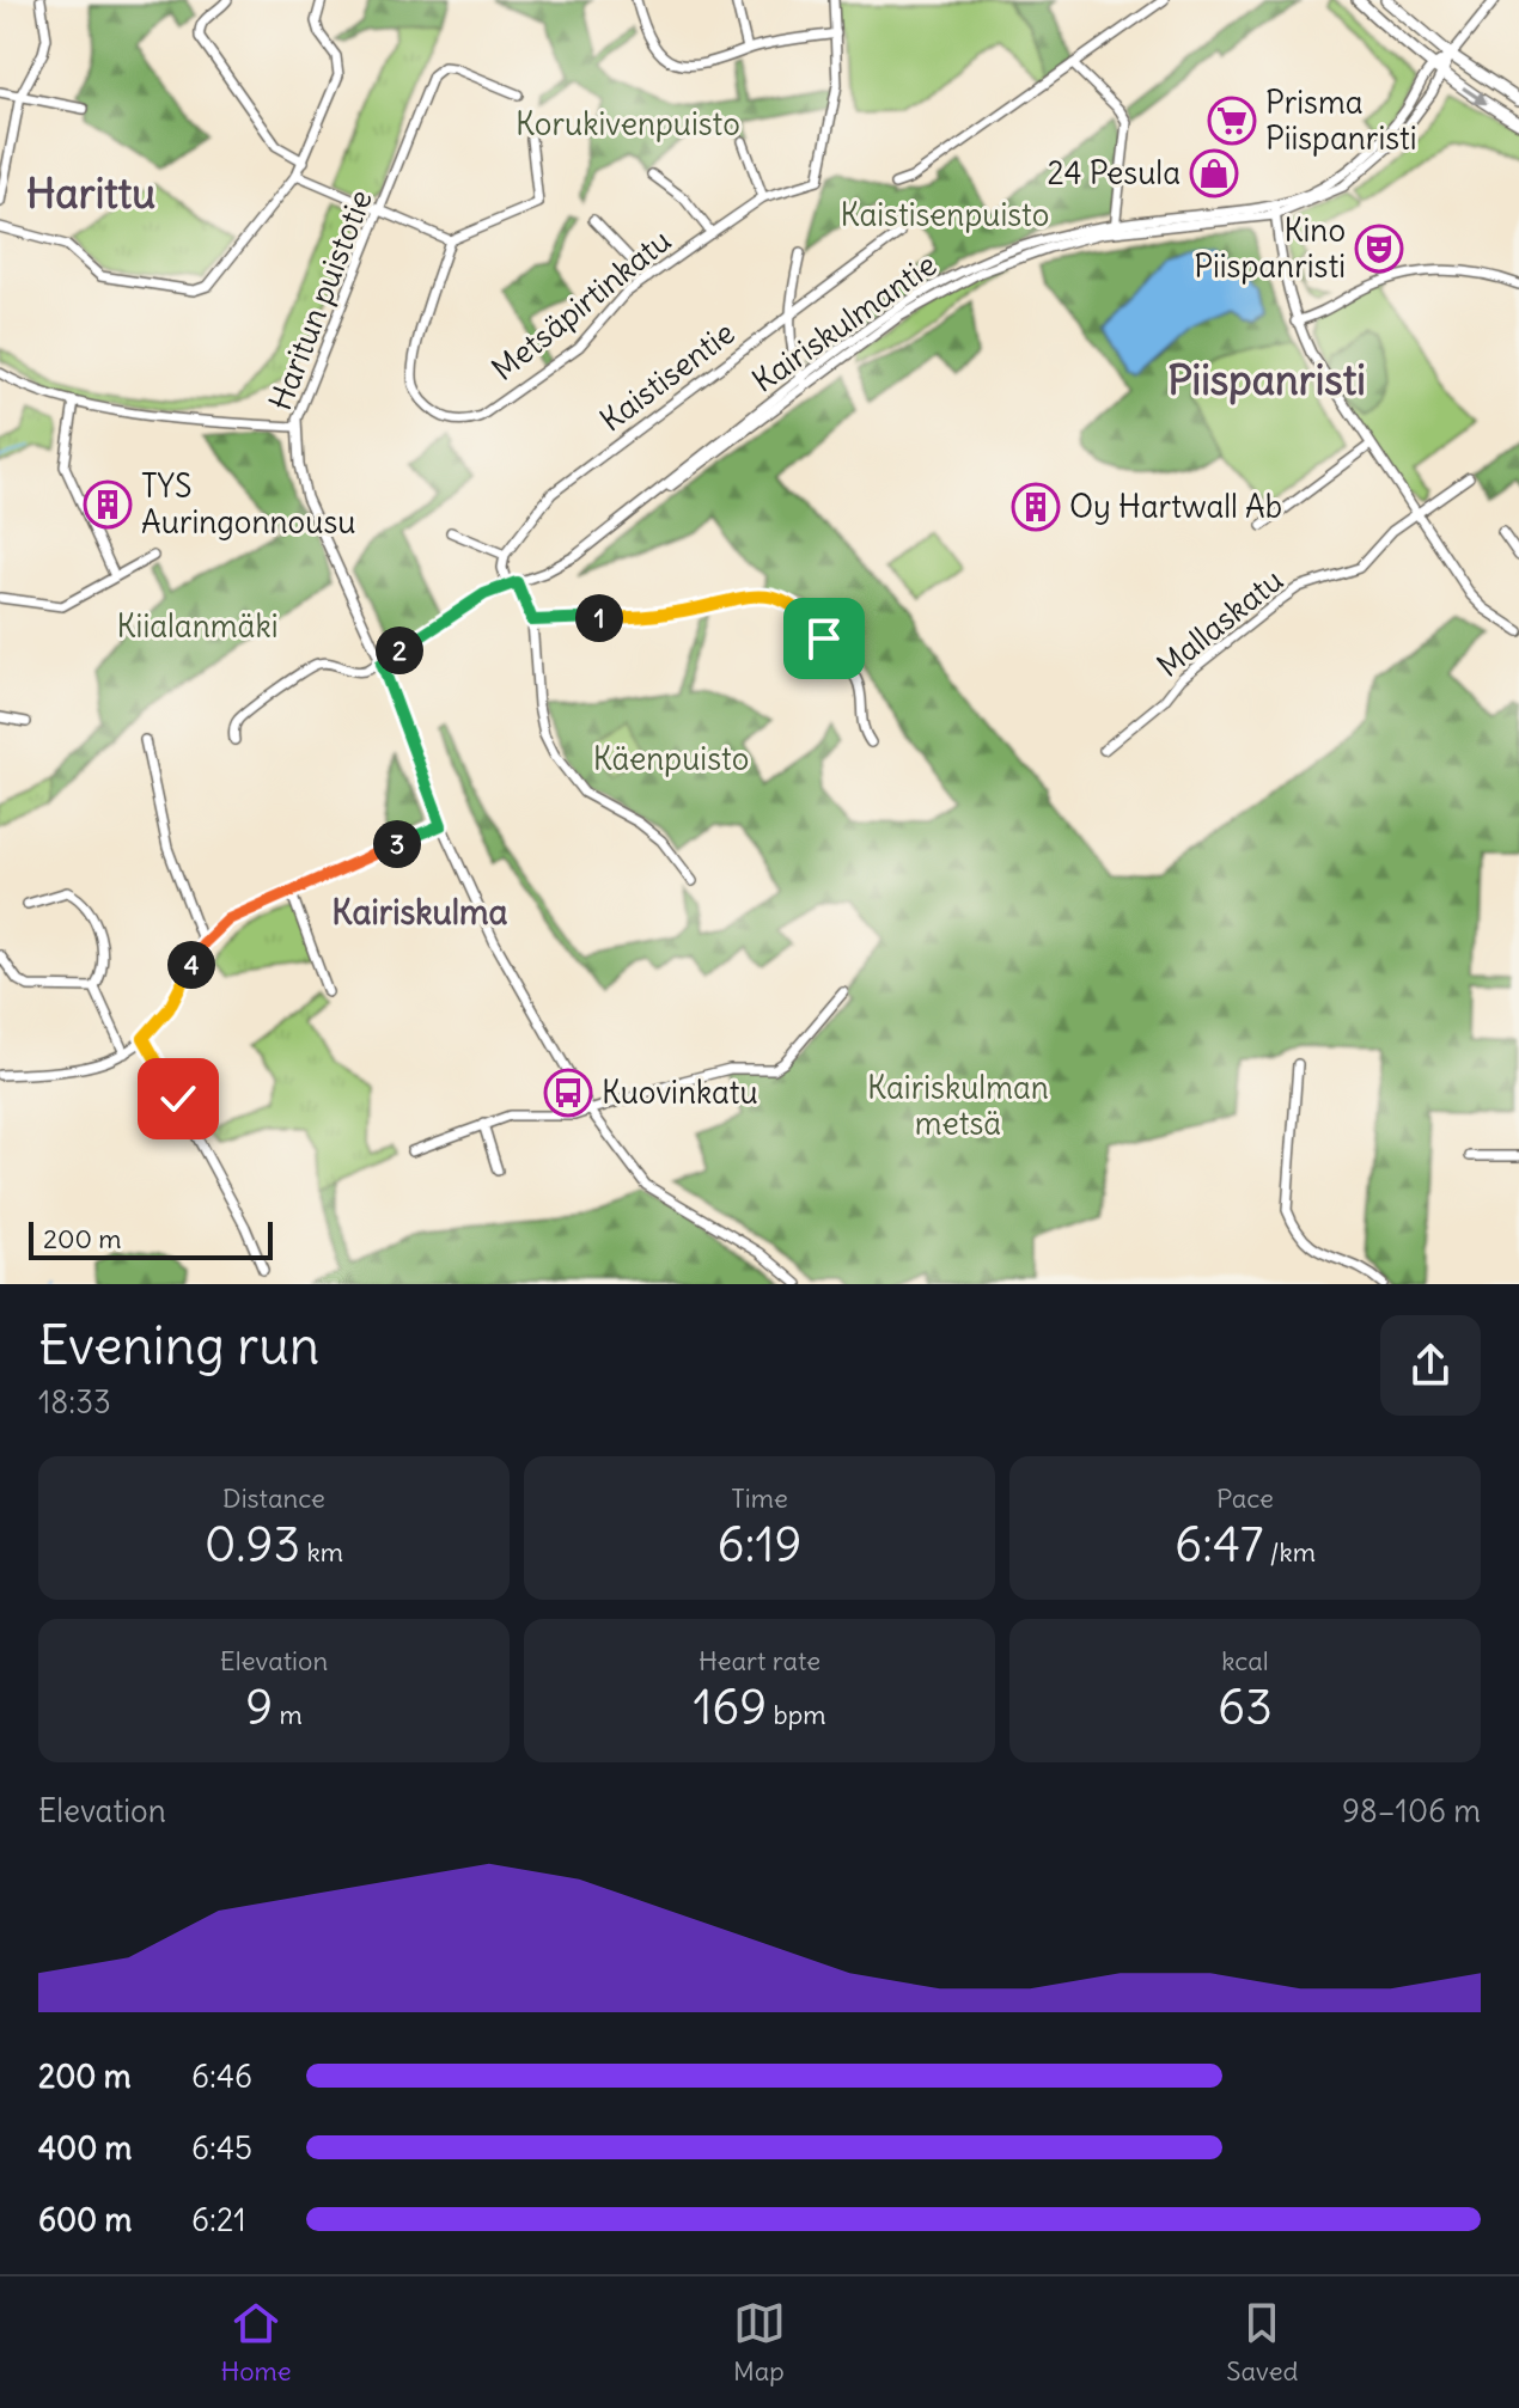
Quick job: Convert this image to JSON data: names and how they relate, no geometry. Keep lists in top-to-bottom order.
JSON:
{
  "streets": {
    "street": [
      "Haritun puistotie",
      "Metsäpirtinkatu",
      "Kairiskulmantie",
      "Kaistisentie",
      "Mallaskatu"
    ]
  },
  "crossings": [
    ["Haritun puistotie", "Kairiskulmantie"]
  ],
  "districts": ["Harittu", "Piispanristi", "Kairiskulma"],
  "parks": [
    "Korukivenpuisto",
    "Kaistisenpuisto",
    "Kiialanmäki",
    "Käenpuisto",
    "Kairiskulman metsä"
  ],
  "places": {
    "supermarket": ["Prisma Piispanristi"],
    "shop": ["24 Pesula"],
    "theatre": ["Kino Piispanristi"],
    "building": ["TYS Auringonnousu", "Oy Hartwall Ab"],
    "bus stop": ["Kuovinkatu"]
  },
  "scale_bar": "200 m",
  "page": {
    "pins": [
      "1",
      "2",
      "3",
      "4"
    ],
    "scale": "200 m",
    "heading": ["Evening run", "18:33"],
    "stats": [
      ["Distance", "0.93 km"],
      ["Time", "6:19"],
      ["Pace", "6:47 /km"],
      ["Elevation", "9 m"],
      ["Heart rate", "169 bpm"],
      ["kcal", "63"]
    ],
    "chart": ["Elevation", "98–106 m"],
    "list": [
      {
        "name": "200 m",
        "note": "6:46"
      },
      {
        "name": "400 m",
        "note": "6:45"
      },
      {
        "name": "600 m",
        "note": "6:21"
      }
    ],
    "tabs": ["Home", "Map", "Saved"]
  }
}
